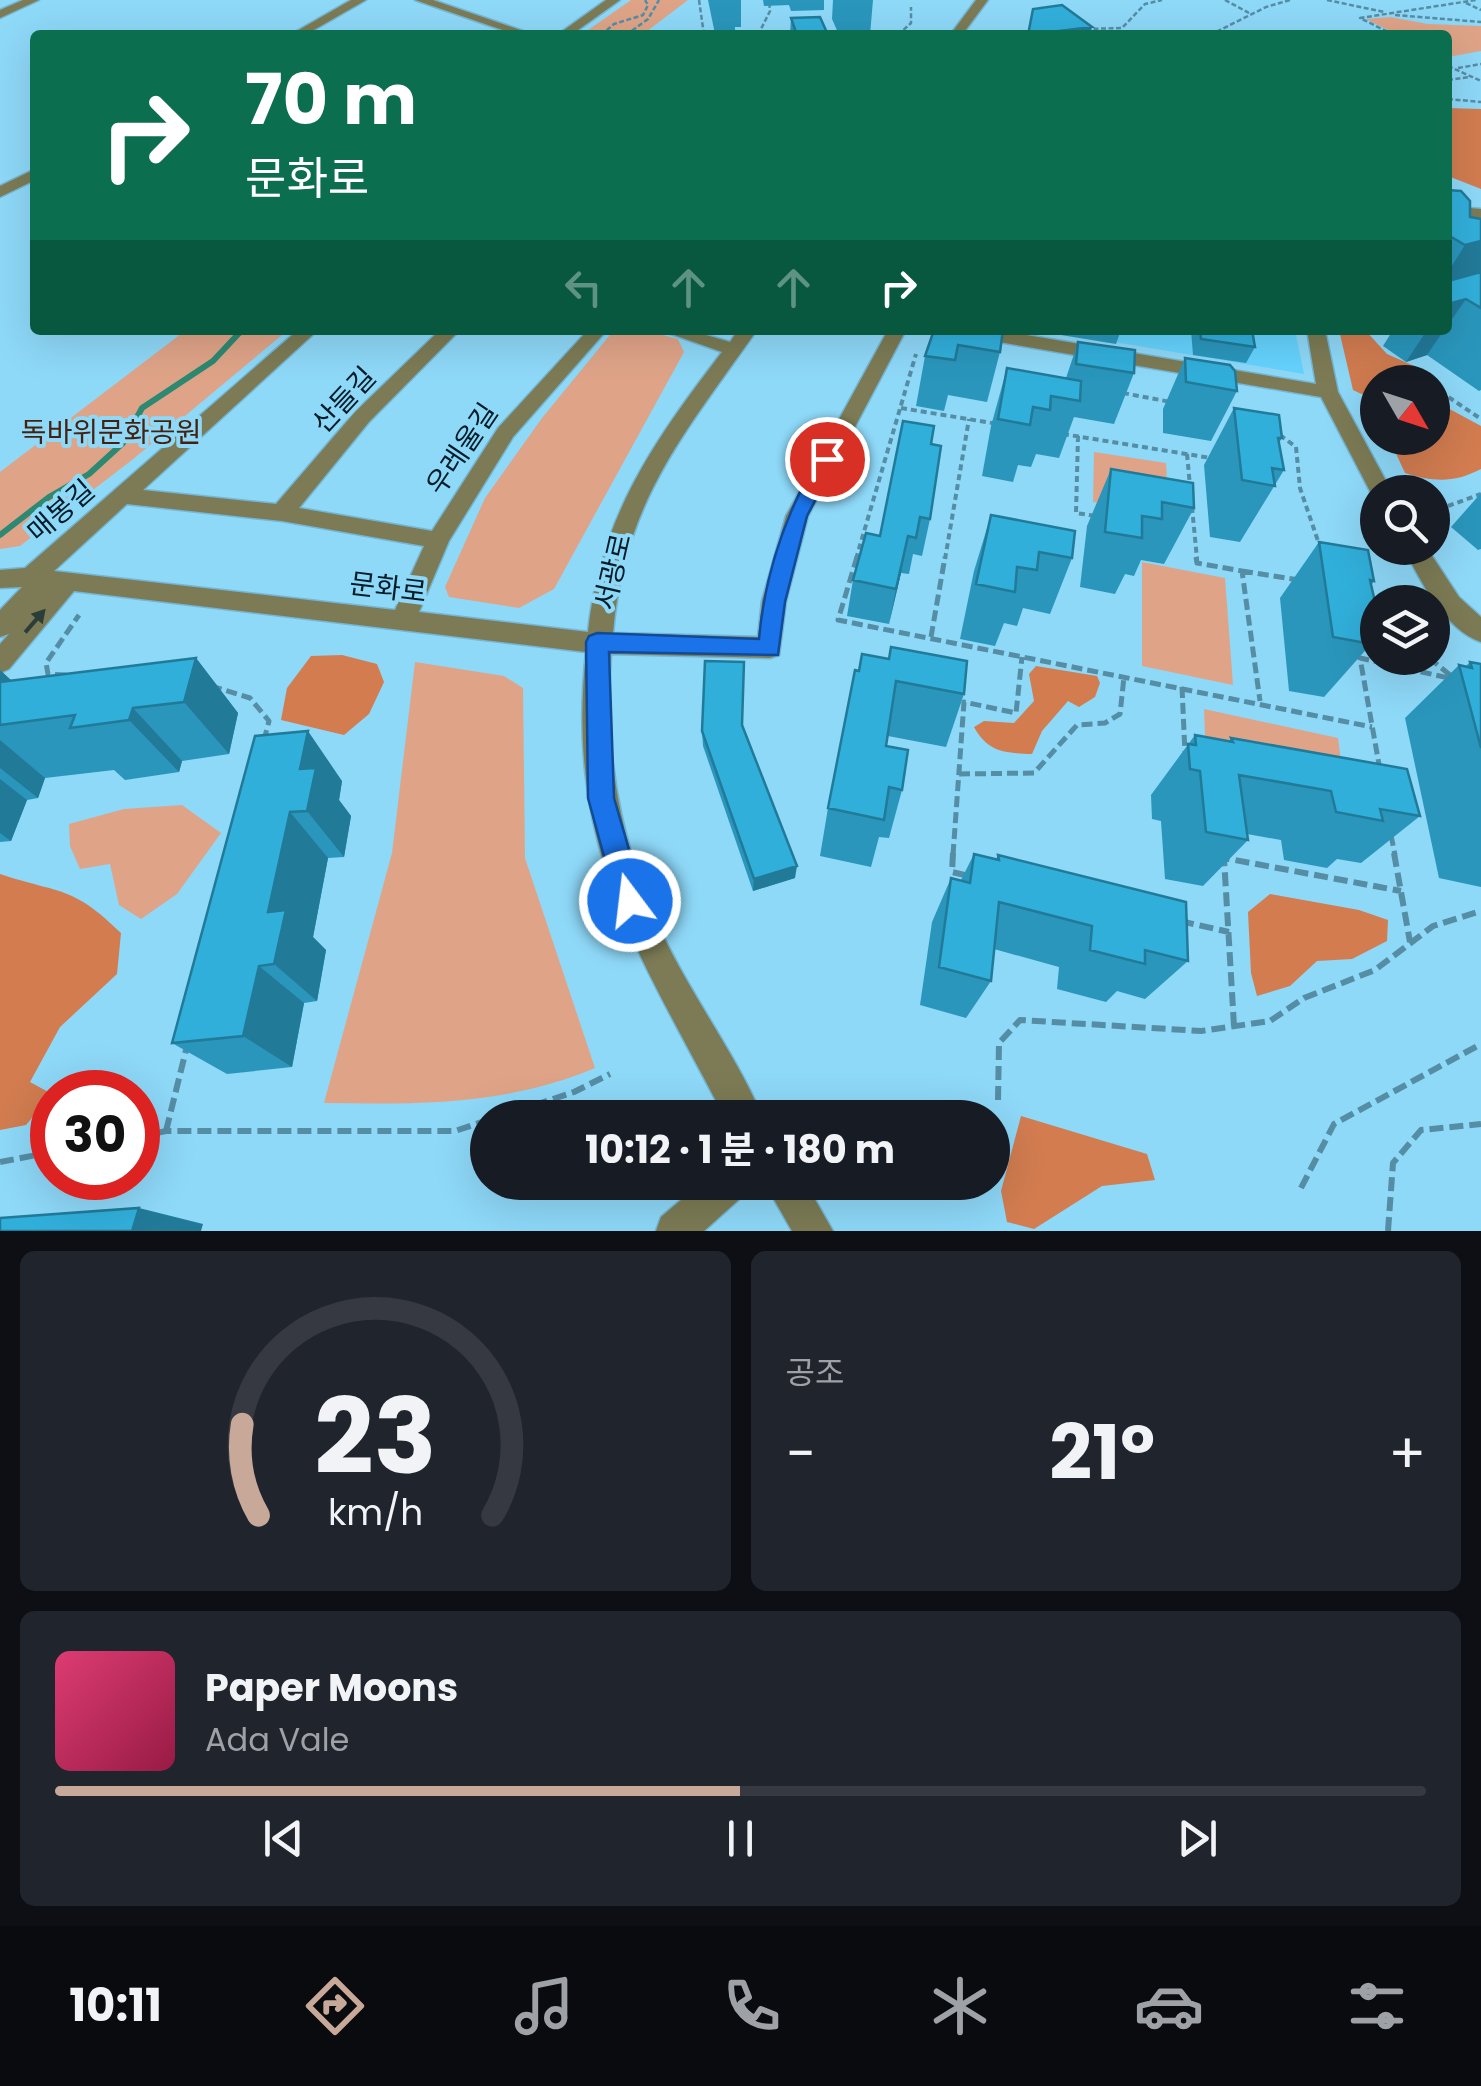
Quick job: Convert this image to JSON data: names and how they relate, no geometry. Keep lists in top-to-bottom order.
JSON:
{
  "streets": {
    "street": [
      "산들길",
      "우레울길",
      "매봉길",
      "서광로",
      "문화로"
    ]
  },
  "crossings": [
    ["우레울길", "문화로"],
    ["매봉길", "문화로"],
    ["서광로", "문화로"]
  ],
  "parks": ["독바위문화공원"],
  "north": "bottom right",
  "page": {
    "turn": ["70 m", "문화로"],
    "limit": "30",
    "trip": "10:12 · 1 분 · 180 m",
    "tile": "공조",
    "heat": ["−", "21°", "+"],
    "song": ["Paper Moons", "Ada Vale"],
    "tabs": "10:11",
    "gauge": ["23", "km/h"]
  }
}
